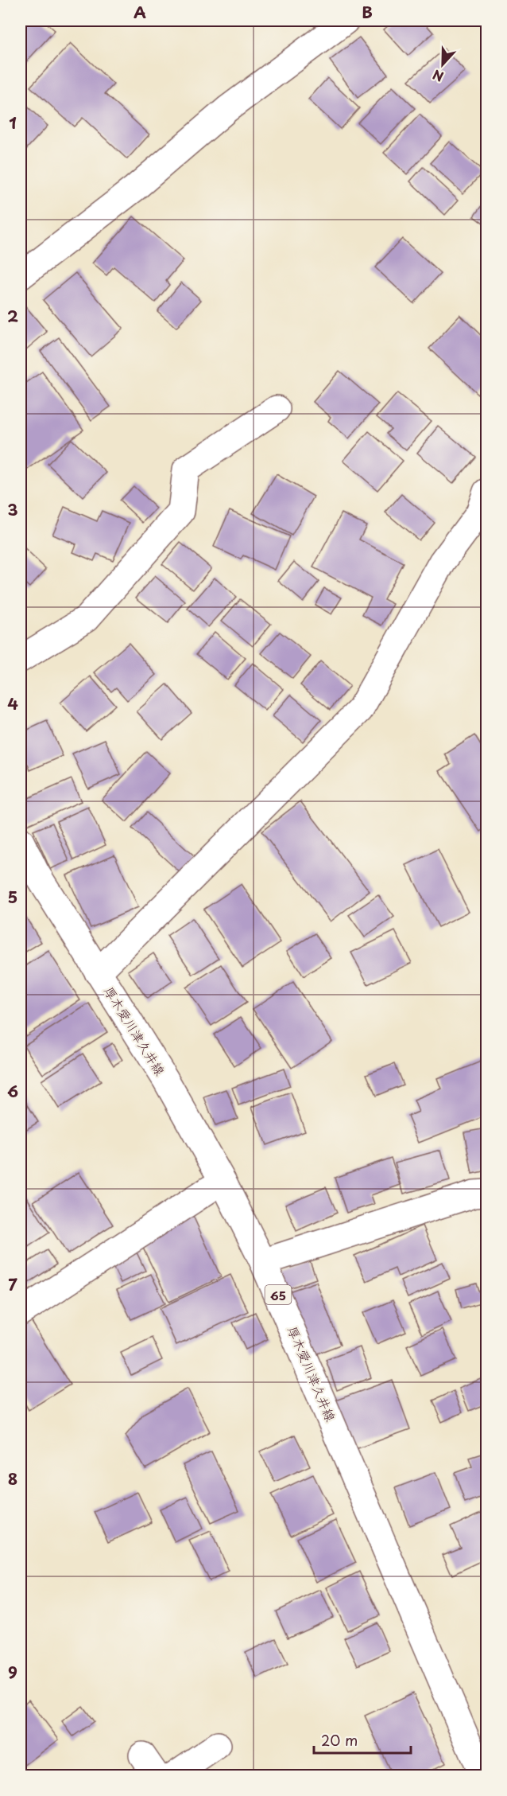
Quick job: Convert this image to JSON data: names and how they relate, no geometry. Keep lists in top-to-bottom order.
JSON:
{
  "streets": {
    "street": ["厚木愛川津久井線", "65"]
  },
  "scale_bar": "20 m",
  "north": "bottom",
  "grid": {
    "columns": ["A", "B"],
    "rows": [
      "1",
      "2",
      "3",
      "4",
      "5",
      "6",
      "7",
      "8",
      "9"
    ]
  }
}
